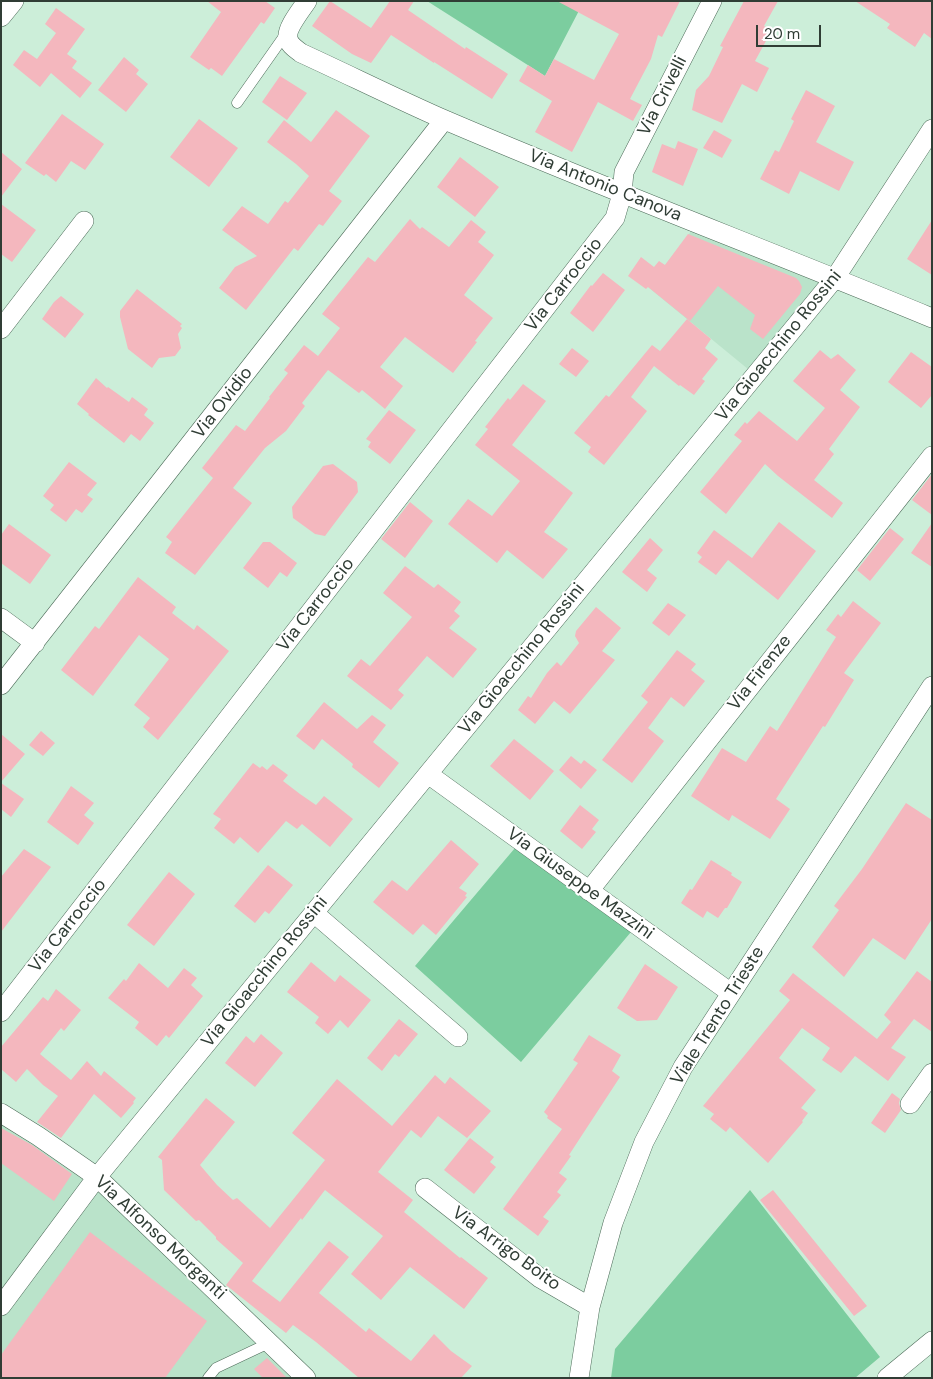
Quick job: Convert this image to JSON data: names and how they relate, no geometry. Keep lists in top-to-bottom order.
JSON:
{
  "streets": {
    "street": [
      "Via Crivelli",
      "Via Antonio Canova",
      "Via Carroccio",
      "Via Gioacchino Rossini",
      "Via Ovidio",
      "Via Firenze",
      "Via Giuseppe Mazzini",
      "Viale Trento Trieste",
      "Via Alfonso Morganti",
      "Via Arrigo Boito"
    ]
  },
  "crossings": [
    ["Via Crivelli", "Via Antonio Canova"],
    ["Via Crivelli", "Via Carroccio"],
    ["Via Antonio Canova", "Via Carroccio"],
    ["Via Antonio Canova", "Via Gioacchino Rossini"],
    ["Via Antonio Canova", "Via Ovidio"],
    ["Via Gioacchino Rossini", "Via Giuseppe Mazzini"],
    ["Via Gioacchino Rossini", "Via Alfonso Morganti"],
    ["Via Firenze", "Via Giuseppe Mazzini"],
    ["Via Giuseppe Mazzini", "Viale Trento Trieste"],
    ["Viale Trento Trieste", "Via Arrigo Boito"]
  ],
  "scale_bar": "20 m"
}
